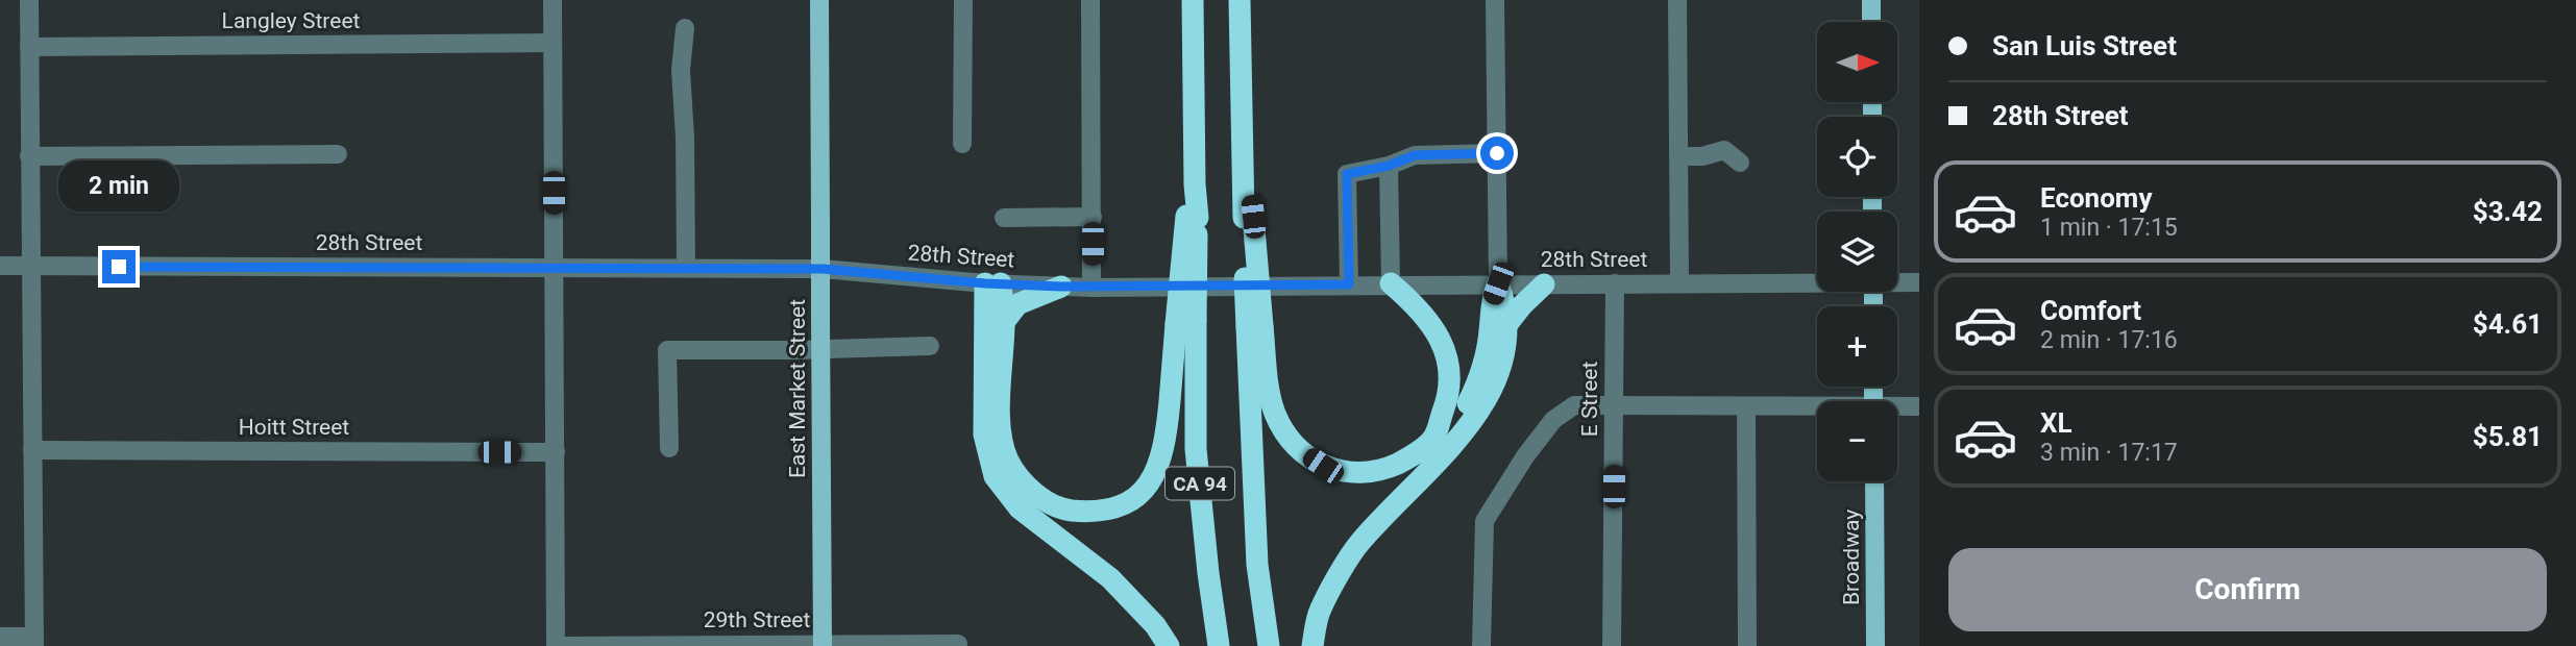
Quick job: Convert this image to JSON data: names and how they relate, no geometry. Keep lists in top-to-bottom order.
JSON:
{
  "streets": {
    "highway": ["CA 94"],
    "main road": ["East Market Street", "Broadway"],
    "street": [
      "Langley Street",
      "28th Street",
      "E Street",
      "Hoitt Street",
      "29th Street"
    ]
  },
  "crossings": [
    ["28th Street", "E Street"],
    ["East Market Street", "29th Street"]
  ],
  "north": "right",
  "page": {
    "banner": ["San Luis Street", "28th Street"],
    "map_buttons": ["+", "−"],
    "bubble": "2 min",
    "list": [
      {
        "name": "Economy",
        "note": "1 min · 17:15",
        "value": "$3.42"
      },
      {
        "name": "Comfort",
        "note": "2 min · 17:16",
        "value": "$4.61"
      },
      {
        "name": "XL",
        "note": "3 min · 17:17",
        "value": "$5.81"
      }
    ],
    "buttons": "Confirm"
  }
}
